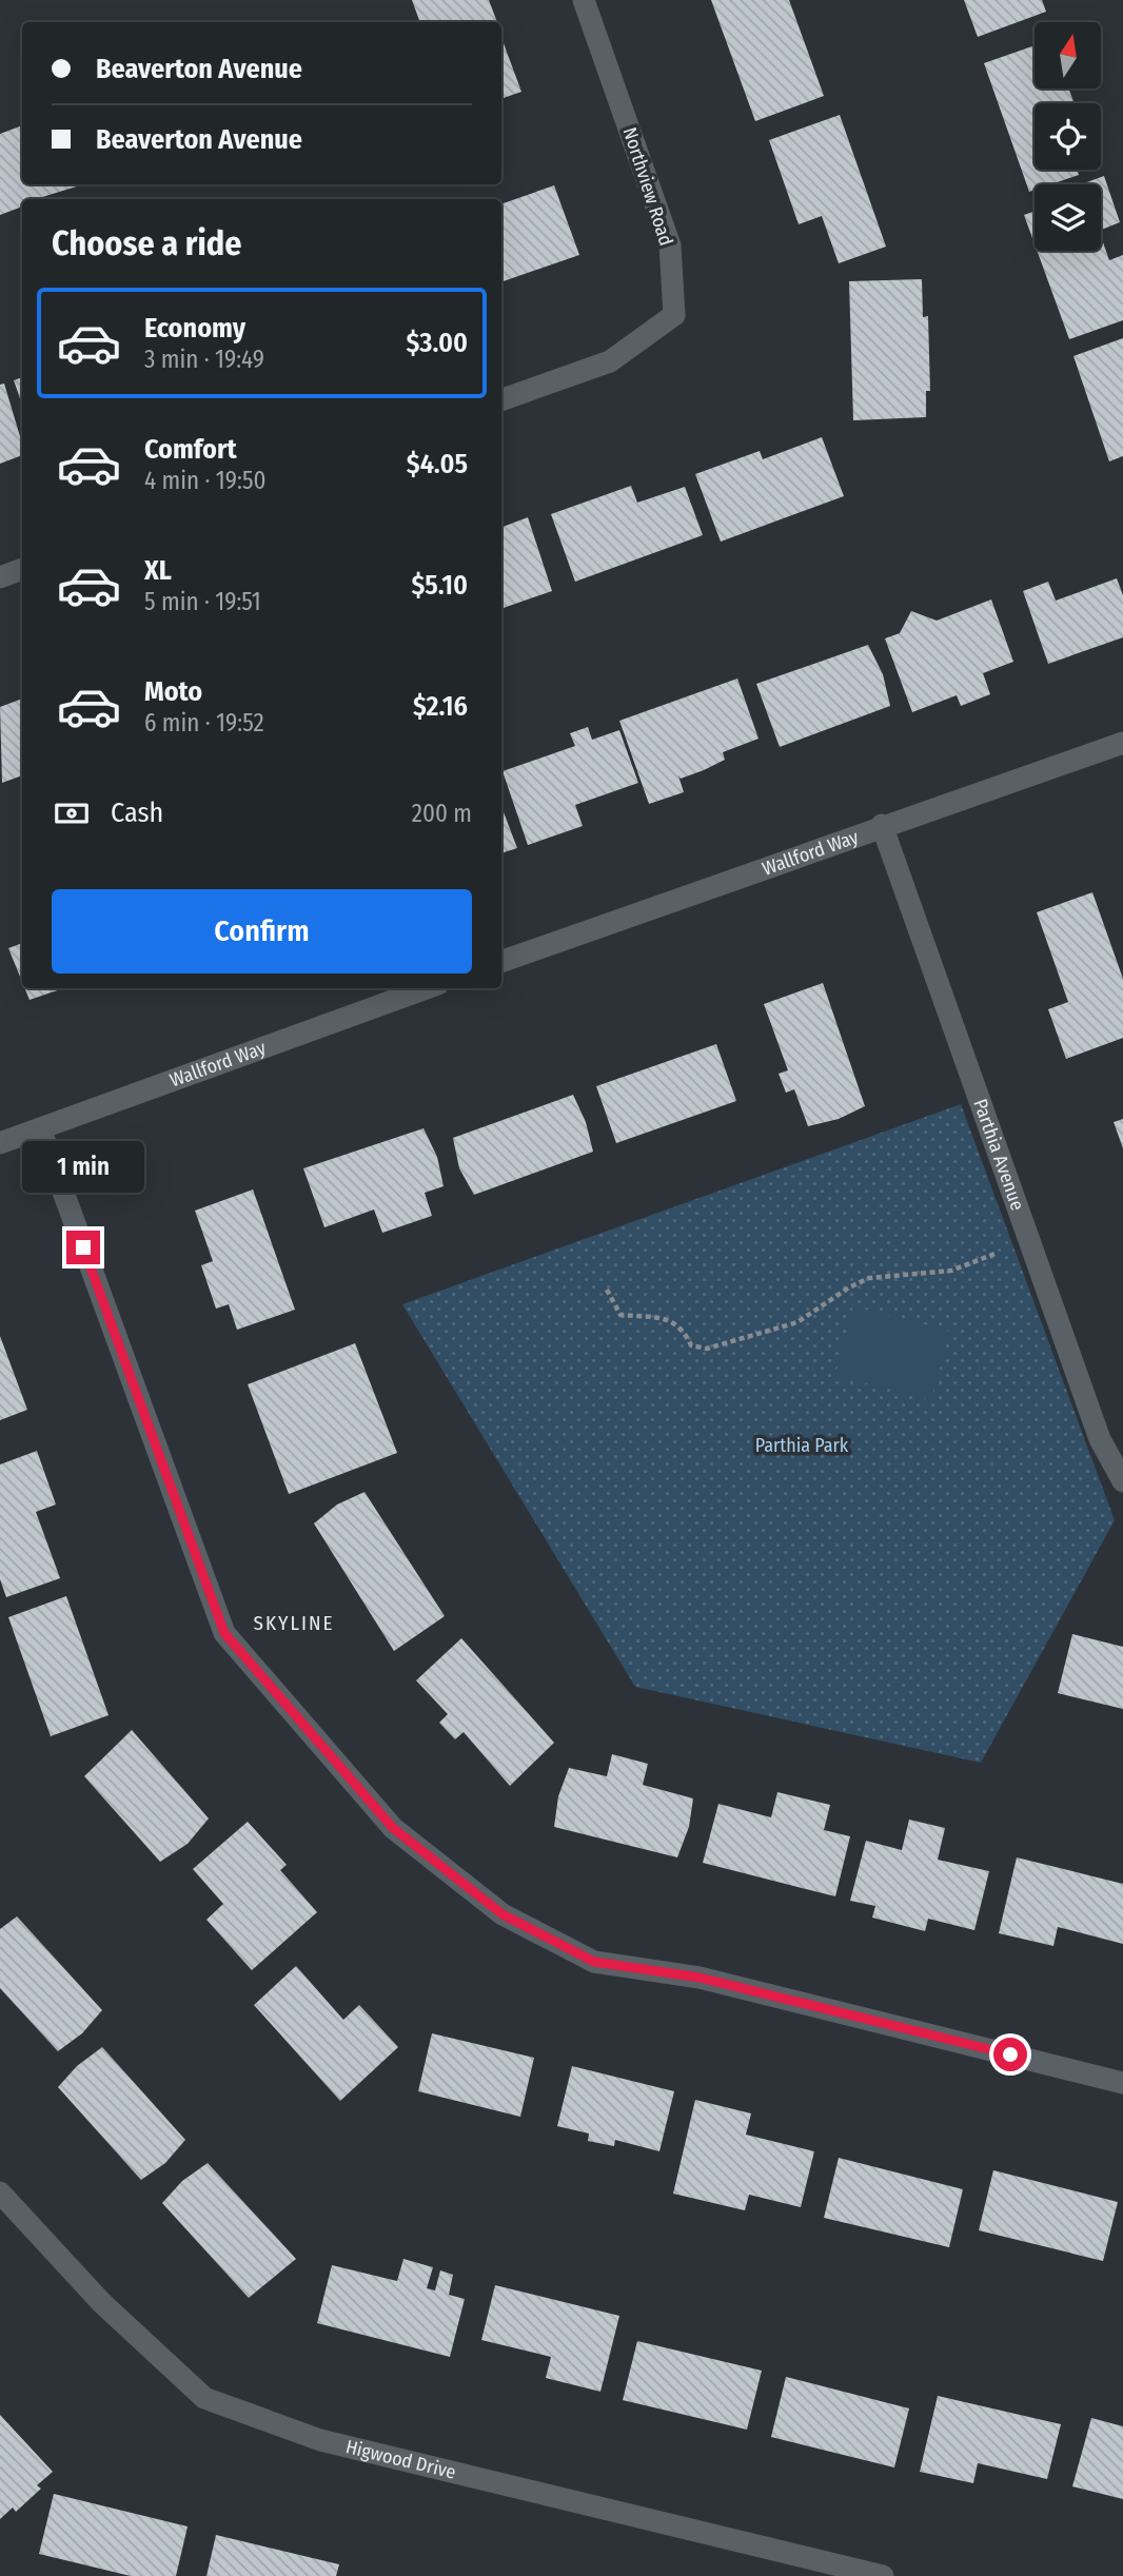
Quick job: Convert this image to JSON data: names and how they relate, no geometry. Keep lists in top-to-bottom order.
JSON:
{
  "streets": {
    "street": [
      "Northview Road",
      "Wallford Way",
      "Parthia Avenue",
      "Higwood Drive"
    ]
  },
  "crossings": [
    ["Wallford Way", "Parthia Avenue"]
  ],
  "districts": ["SKYLINE"],
  "parks": ["Parthia Park"],
  "north": "top",
  "page": {
    "banner": ["Beaverton Avenue", "Beaverton Avenue"],
    "heading": "Choose a ride",
    "list": [
      {
        "name": "Economy",
        "note": "3 min · 19:49",
        "value": "$3.00"
      },
      {
        "name": "Comfort",
        "note": "4 min · 19:50",
        "value": "$4.05"
      },
      {
        "name": "XL",
        "note": "5 min · 19:51",
        "value": "$5.10"
      },
      {
        "name": "Moto",
        "note": "6 min · 19:52",
        "value": "$2.16"
      }
    ],
    "pay": ["Cash", "200 m"],
    "buttons": "Confirm",
    "bubble": "1 min"
  }
}
